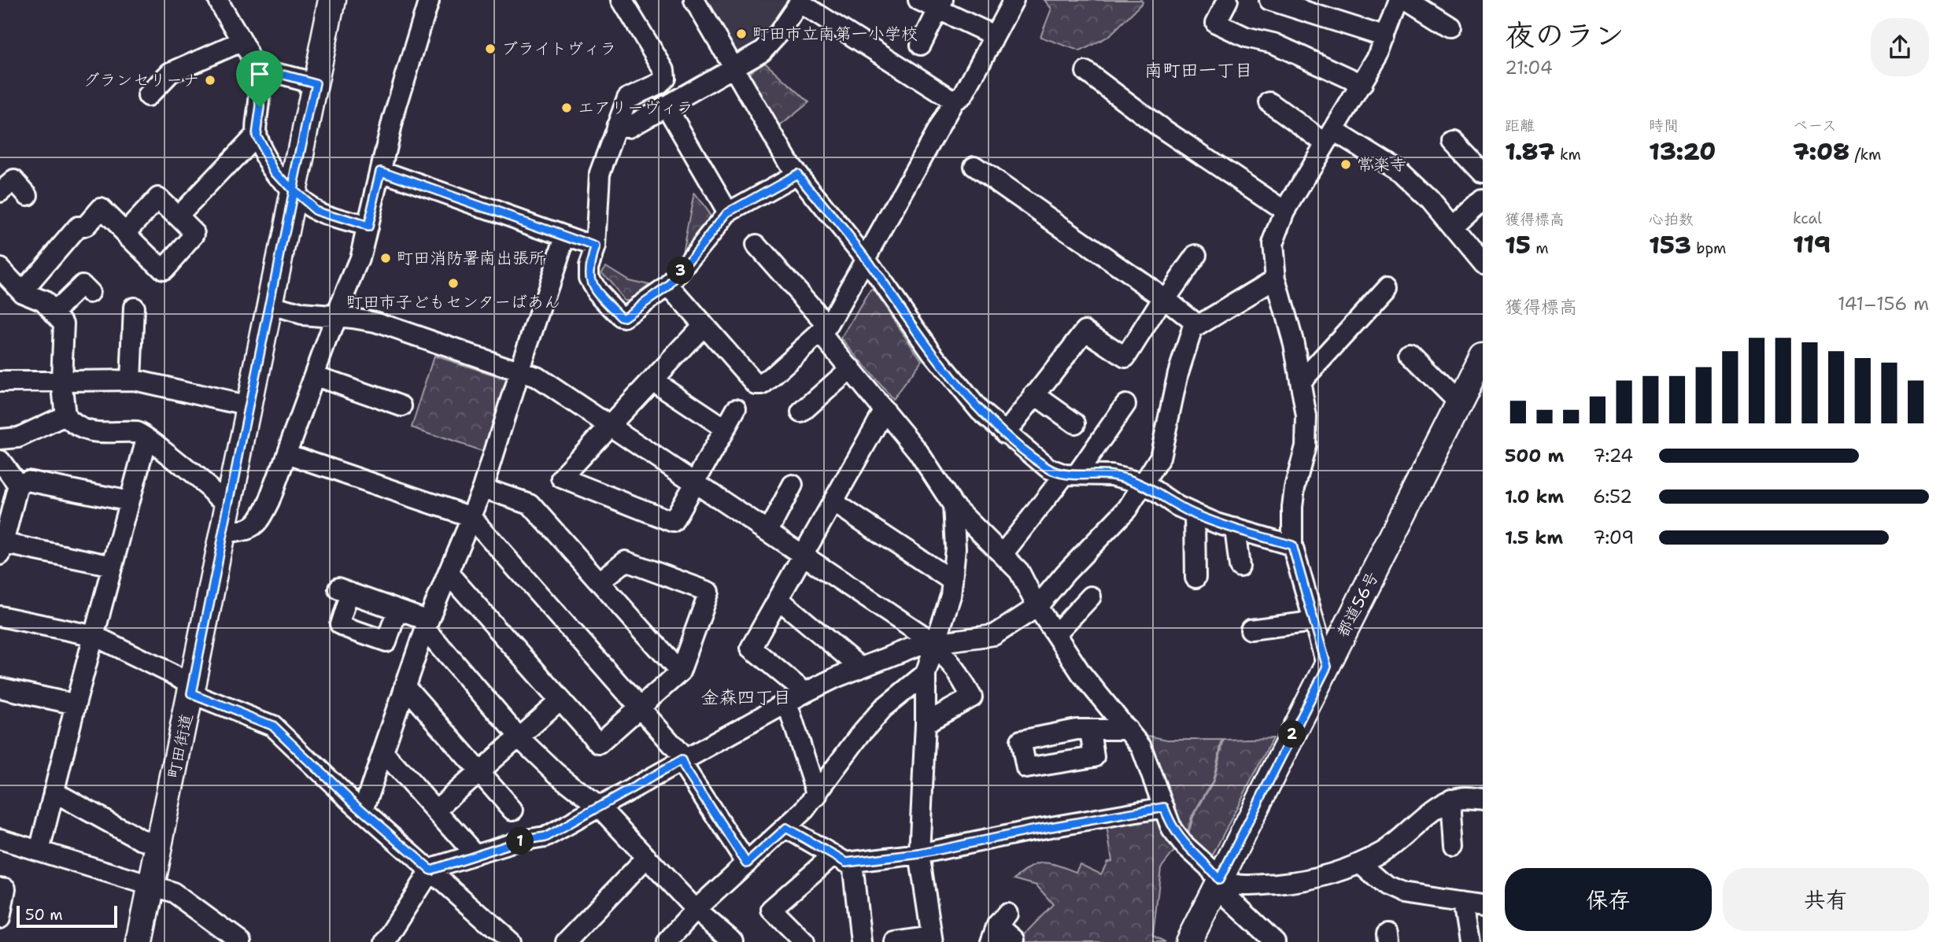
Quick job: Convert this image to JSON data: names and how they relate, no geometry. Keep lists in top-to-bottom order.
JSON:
{
  "streets": {
    "main road": ["都道56号", "町田街道"]
  },
  "districts": ["南町田一丁目", "金森四丁目"],
  "places": [
    "町田市立南第一小学校",
    "ブライトヴィラ",
    "グランセリーナ",
    "エアリーヴィラ",
    "常楽寺",
    "町田消防署南出張所",
    "町田市子どもセンターばあん"
  ],
  "scale_bar": "50 m",
  "page": {
    "heading": ["夜のラン", "21:04"],
    "stats": [
      ["距離", "1.87 km"],
      ["時間", "13:20"],
      ["ペース", "7:08 /km"],
      ["獲得標高", "15 m"],
      ["心拍数", "153 bpm"],
      ["kcal", "119"]
    ],
    "pins": ["3", "2", "1"],
    "chart": ["獲得標高", "141–156 m"],
    "list": [
      {
        "name": "500 m",
        "note": "7:24"
      },
      {
        "name": "1.0 km",
        "note": "6:52"
      },
      {
        "name": "1.5 km",
        "note": "7:09"
      }
    ],
    "buttons": ["保存", "共有"],
    "scale": "50 m"
  }
}
